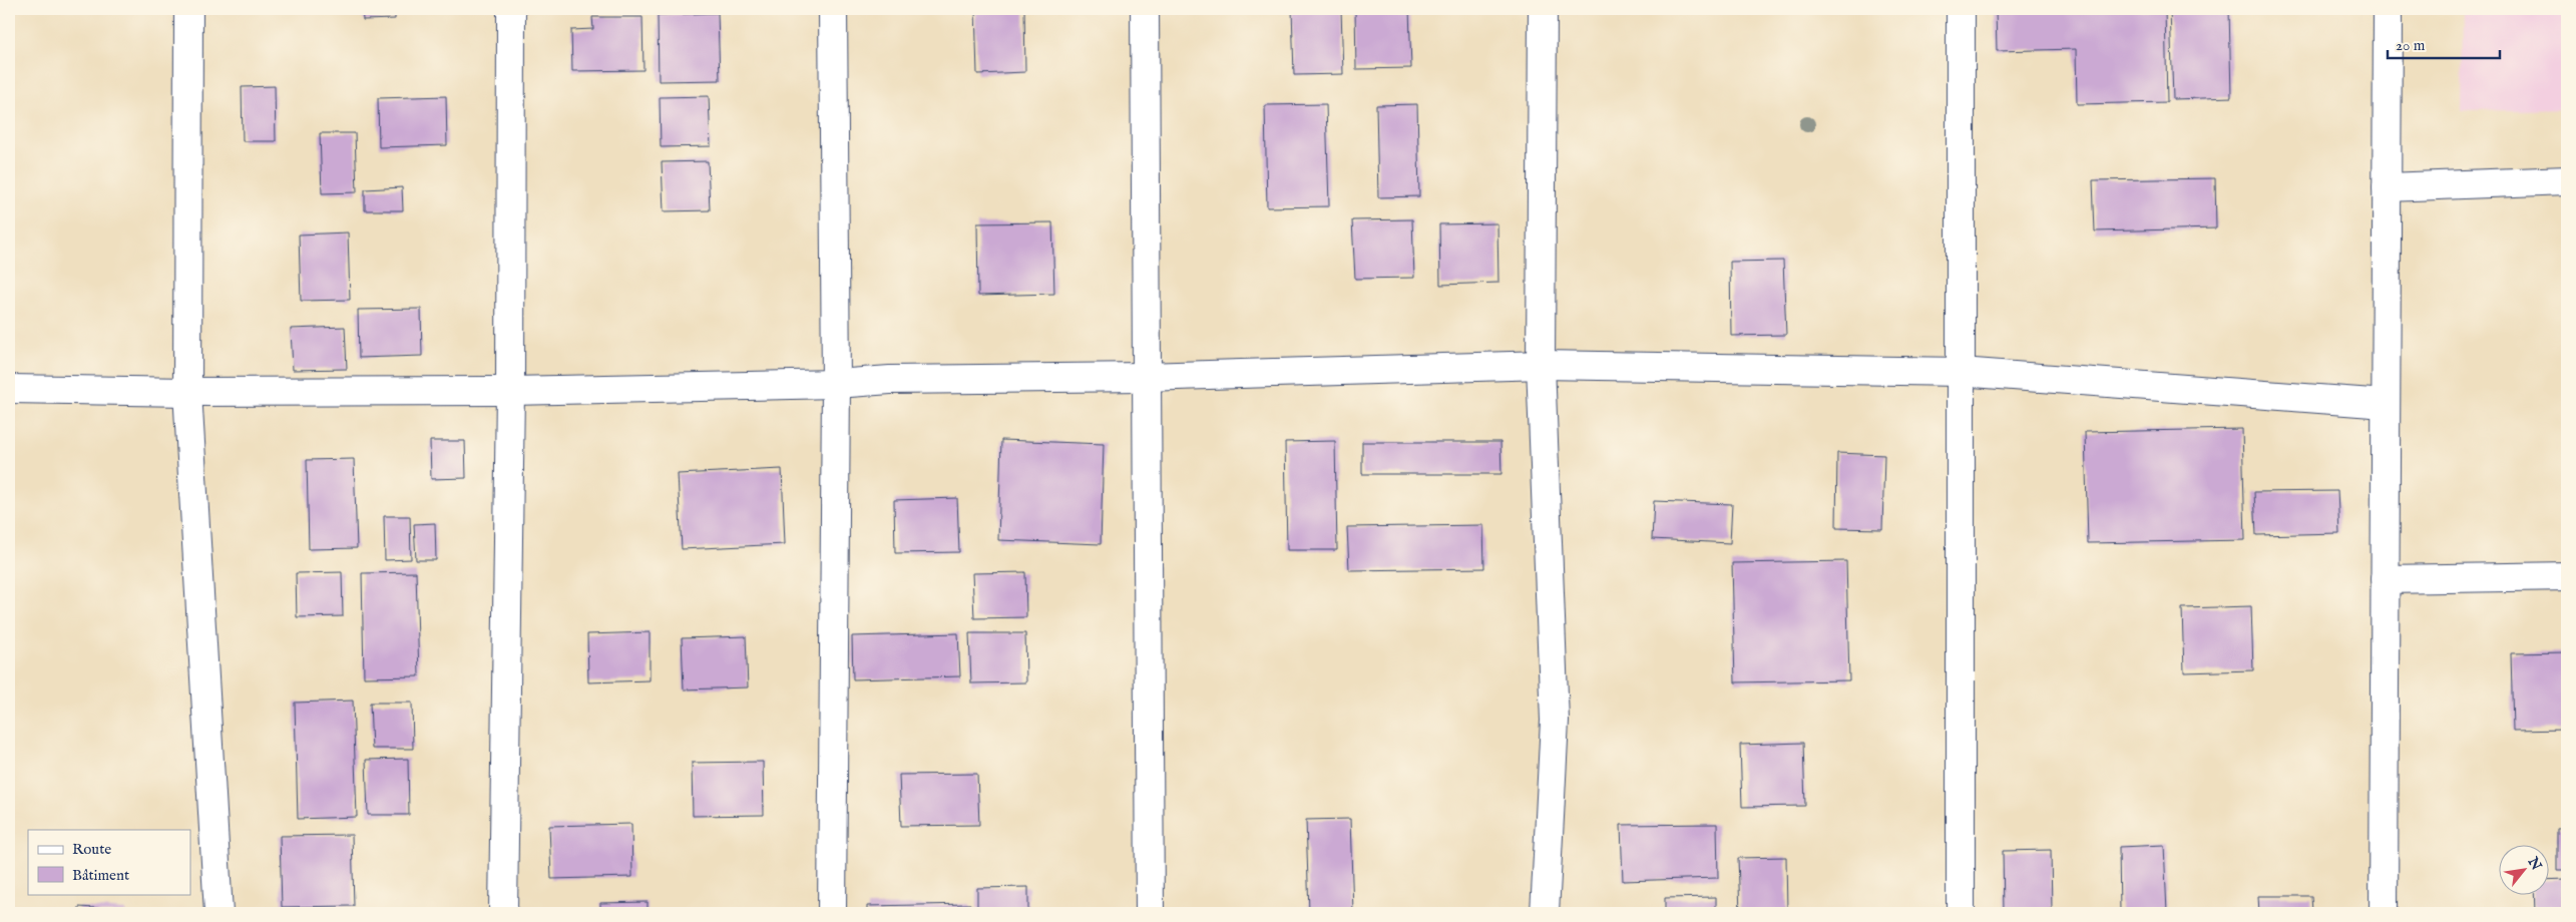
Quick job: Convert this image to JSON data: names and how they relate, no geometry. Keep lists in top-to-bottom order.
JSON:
{
  "legend": ["Route", "Bâtiment"],
  "scale_bar": "20 m",
  "north": "top right"
}
